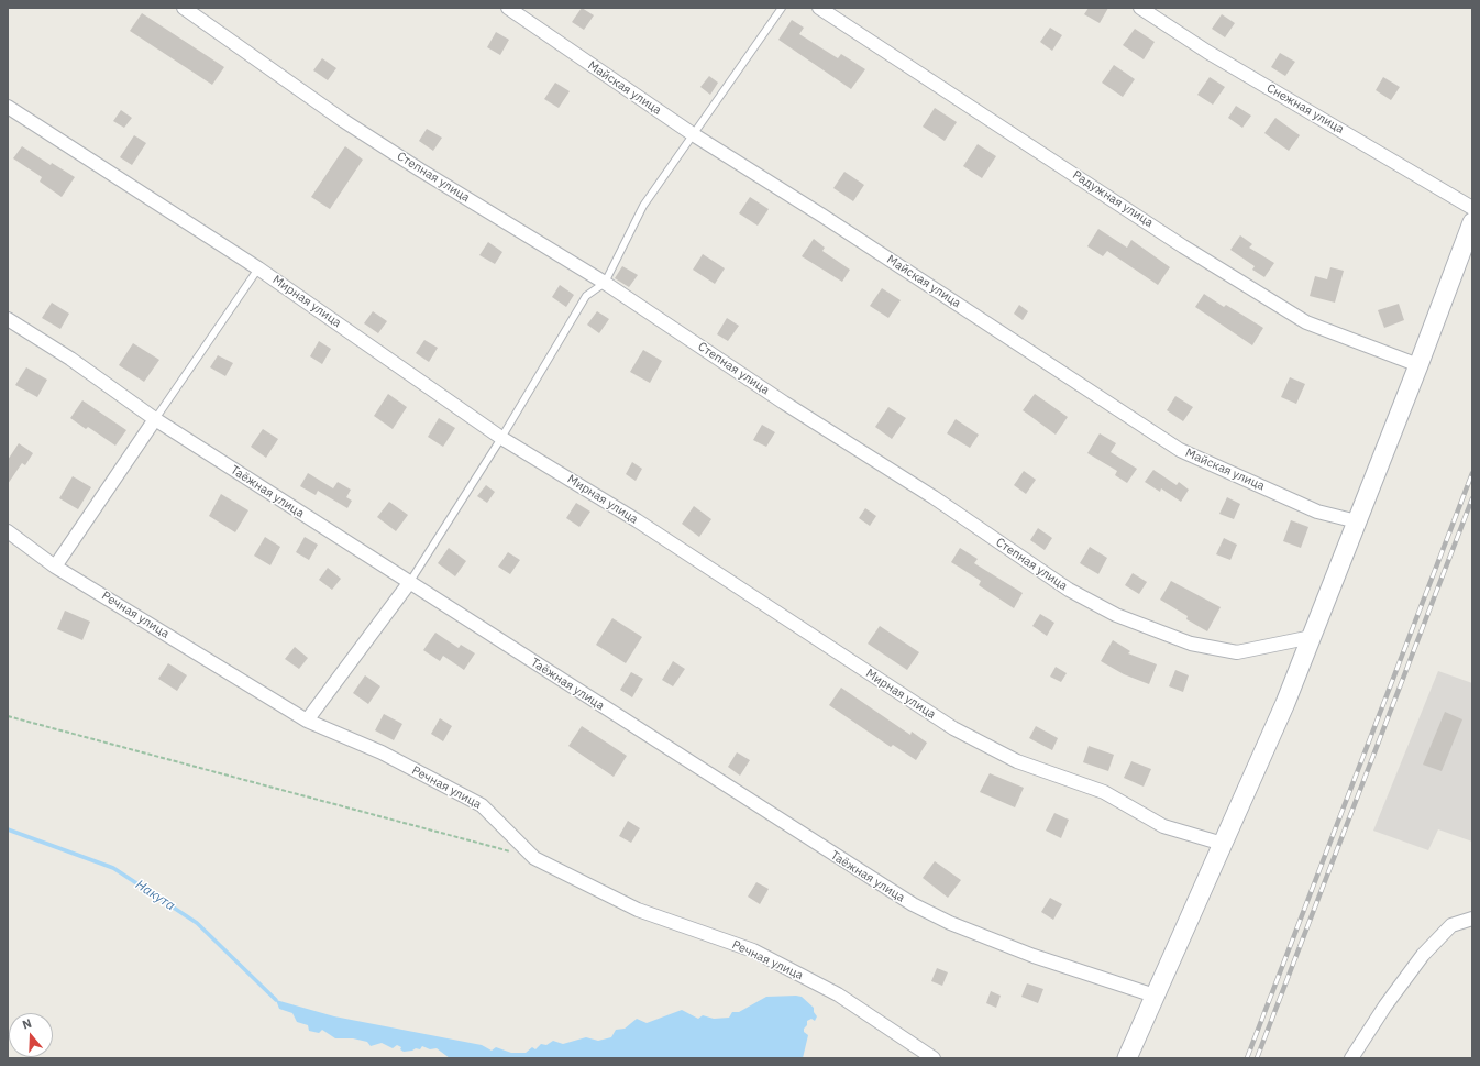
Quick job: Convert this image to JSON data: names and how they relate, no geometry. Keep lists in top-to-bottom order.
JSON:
{
  "streets": {
    "street": [
      "Майская улица",
      "Снежная улица",
      "Степная улица",
      "Радужная улица",
      "Мирная улица",
      "Таёжная улица",
      "Речная улица"
    ]
  },
  "water": ["Накута"],
  "north": "top"
}
